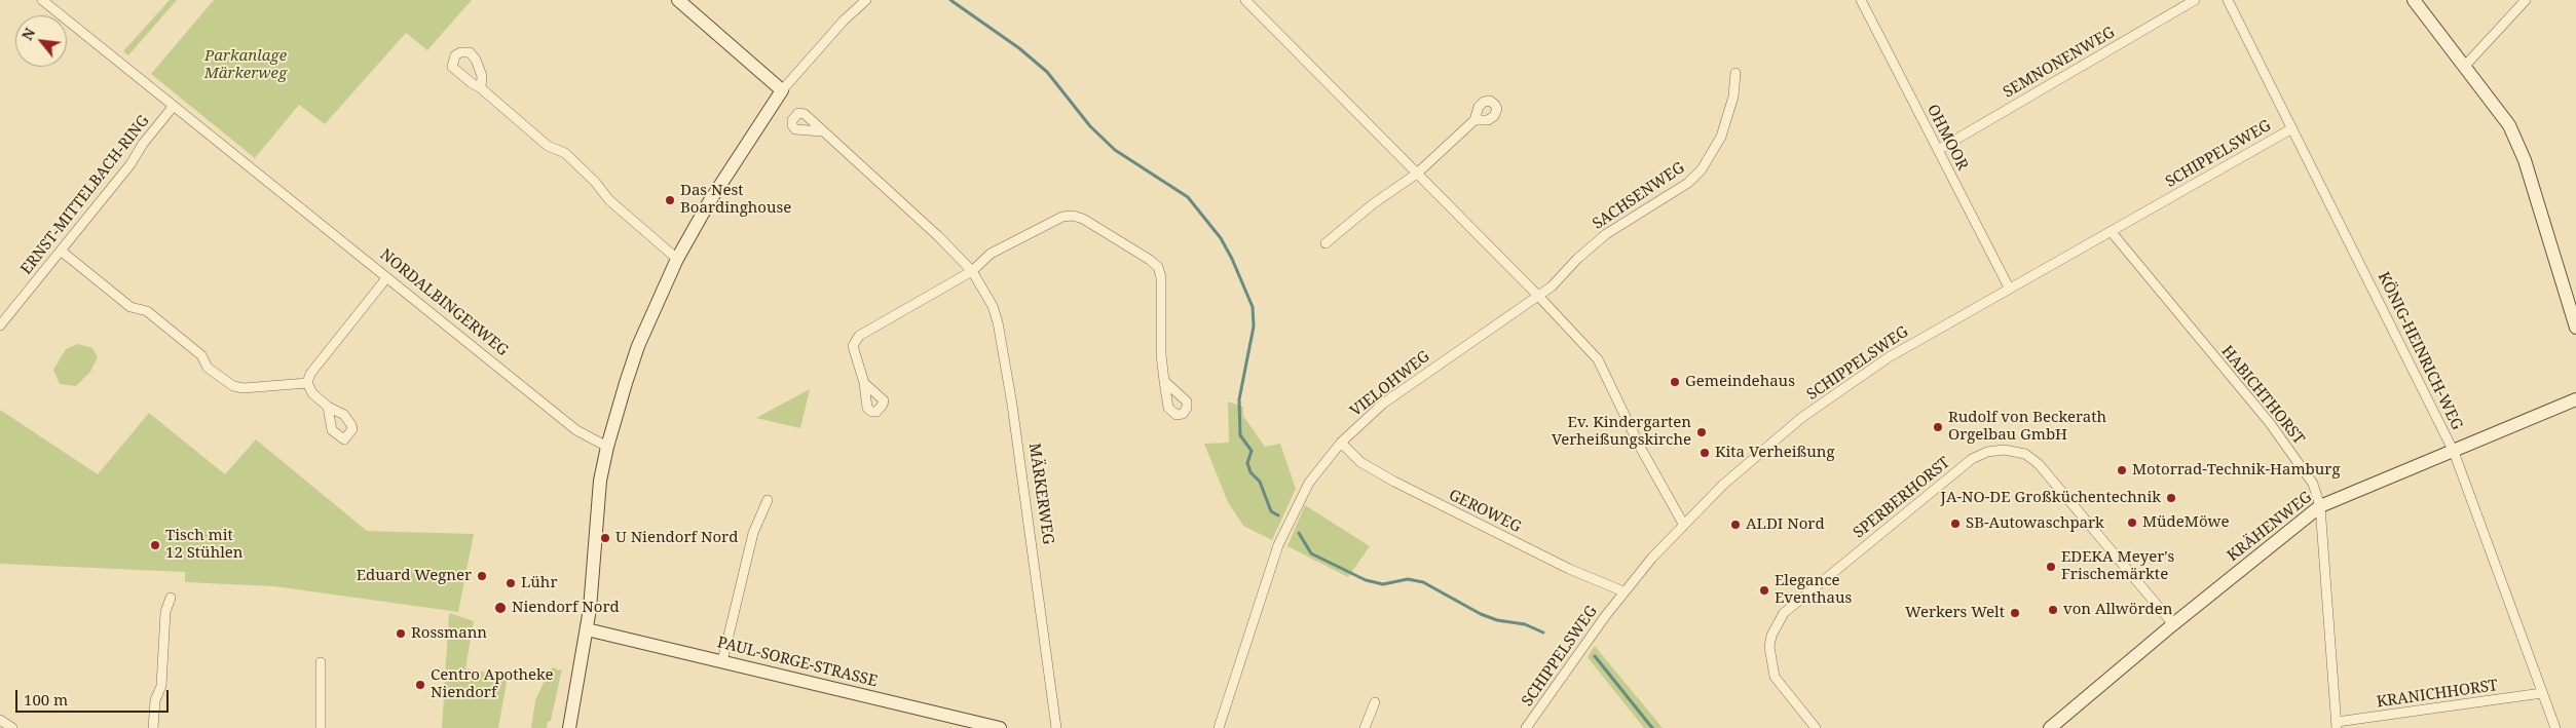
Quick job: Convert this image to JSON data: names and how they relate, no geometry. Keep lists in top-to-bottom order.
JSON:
{
  "streets": {
    "street": [
      "SEMNONENWEG",
      "OHMOOR",
      "SCHIPPELSWEG",
      "ERNST-MITTELBACH-RING",
      "SACHSENWEG",
      "NORDALBINGERWEG",
      "KÖNIG-HEINRICH-WEG",
      "VIELOHWEG",
      "HABICHTHORST",
      "MÄRKERWEG",
      "SPERBERHORST",
      "GEROWEG",
      "KRÄHENWEG",
      "PAUL-SORGE-STRASSE",
      "KRANICHHORST"
    ]
  },
  "crossings": [
    ["SEMNONENWEG", "OHMOOR"],
    ["OHMOOR", "SCHIPPELSWEG"],
    ["SCHIPPELSWEG", "KÖNIG-HEINRICH-WEG"],
    ["SCHIPPELSWEG", "HABICHTHORST"],
    ["SCHIPPELSWEG", "GEROWEG"],
    ["ERNST-MITTELBACH-RING", "NORDALBINGERWEG"],
    ["SACHSENWEG", "VIELOHWEG"],
    ["KÖNIG-HEINRICH-WEG", "KRÄHENWEG"],
    ["KÖNIG-HEINRICH-WEG", "KRANICHHORST"],
    ["VIELOHWEG", "GEROWEG"],
    ["HABICHTHORST", "KRÄHENWEG"],
    ["HABICHTHORST", "KRANICHHORST"],
    ["SPERBERHORST", "KRÄHENWEG"]
  ],
  "parks": ["Parkanlage Märkerweg"],
  "places": [
    "Das Nest Boardinghouse",
    "Gemeindehaus",
    "Rudolf von Beckerath Orgelbau GmbH",
    "Ev. Kindergarten Verheißungskirche",
    "Kita Verheißung",
    "Motorrad-Technik-Hamburg",
    "JA-NO-DE Großküchentechnik",
    "MüdeMöwe",
    "SB-Autowaschpark",
    "ALDI Nord",
    "U Niendorf Nord",
    "Tisch mit 12 Stühlen",
    "EDEKA Meyer's Frischemärkte",
    "Eduard Wegner",
    "Lühr",
    "Elegance Eventhaus",
    "Niendorf Nord",
    "von Allwörden",
    "Werkers Welt",
    "Rossmann",
    "Centro Apotheke Niendorf"
  ],
  "scale_bar": "100 m",
  "north": "top left"
}
